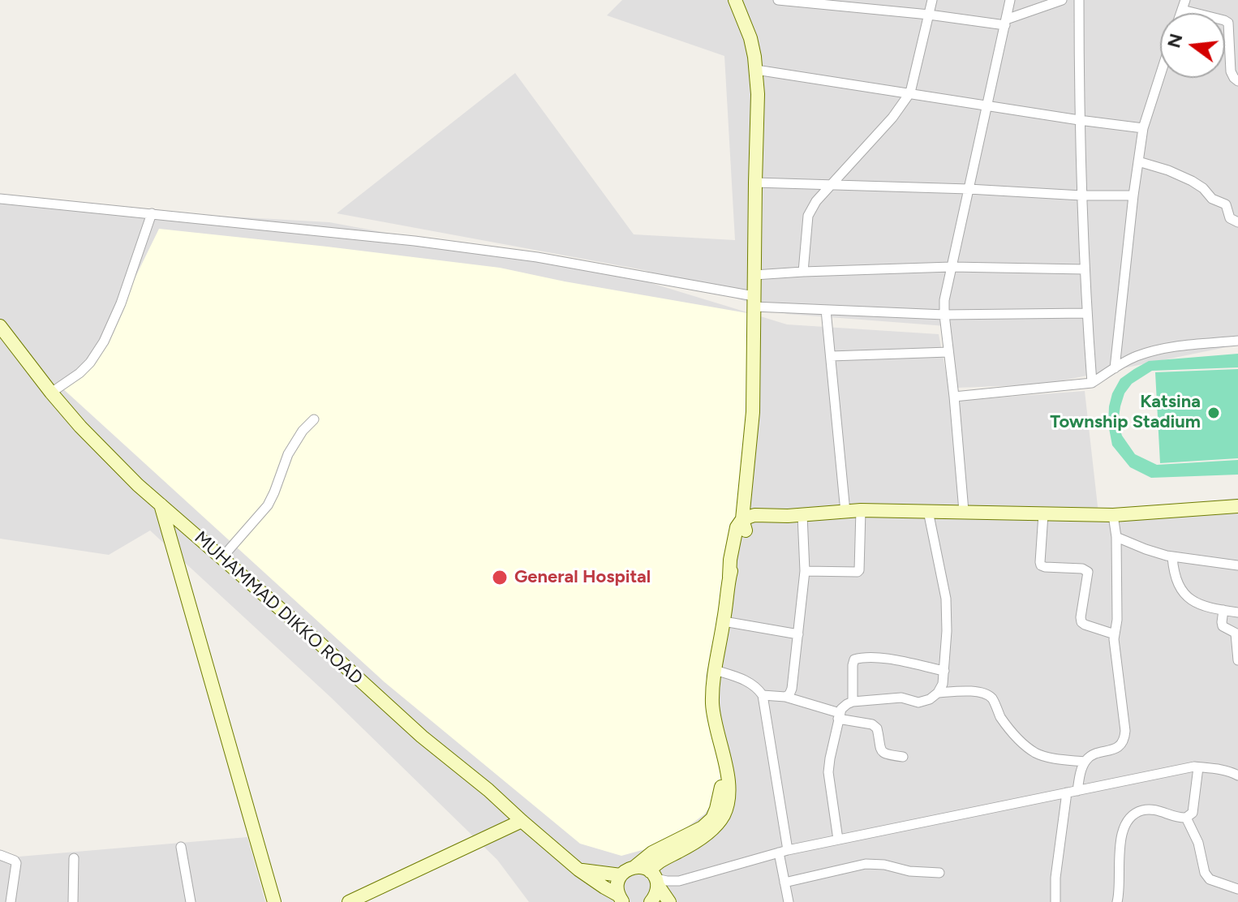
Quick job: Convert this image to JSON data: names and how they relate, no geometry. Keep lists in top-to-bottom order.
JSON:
{
  "streets": {
    "street": ["MUHAMMAD DIKKO ROAD"]
  },
  "places": ["Katsina Township Stadium", "General Hospital"],
  "north": "left"
}
